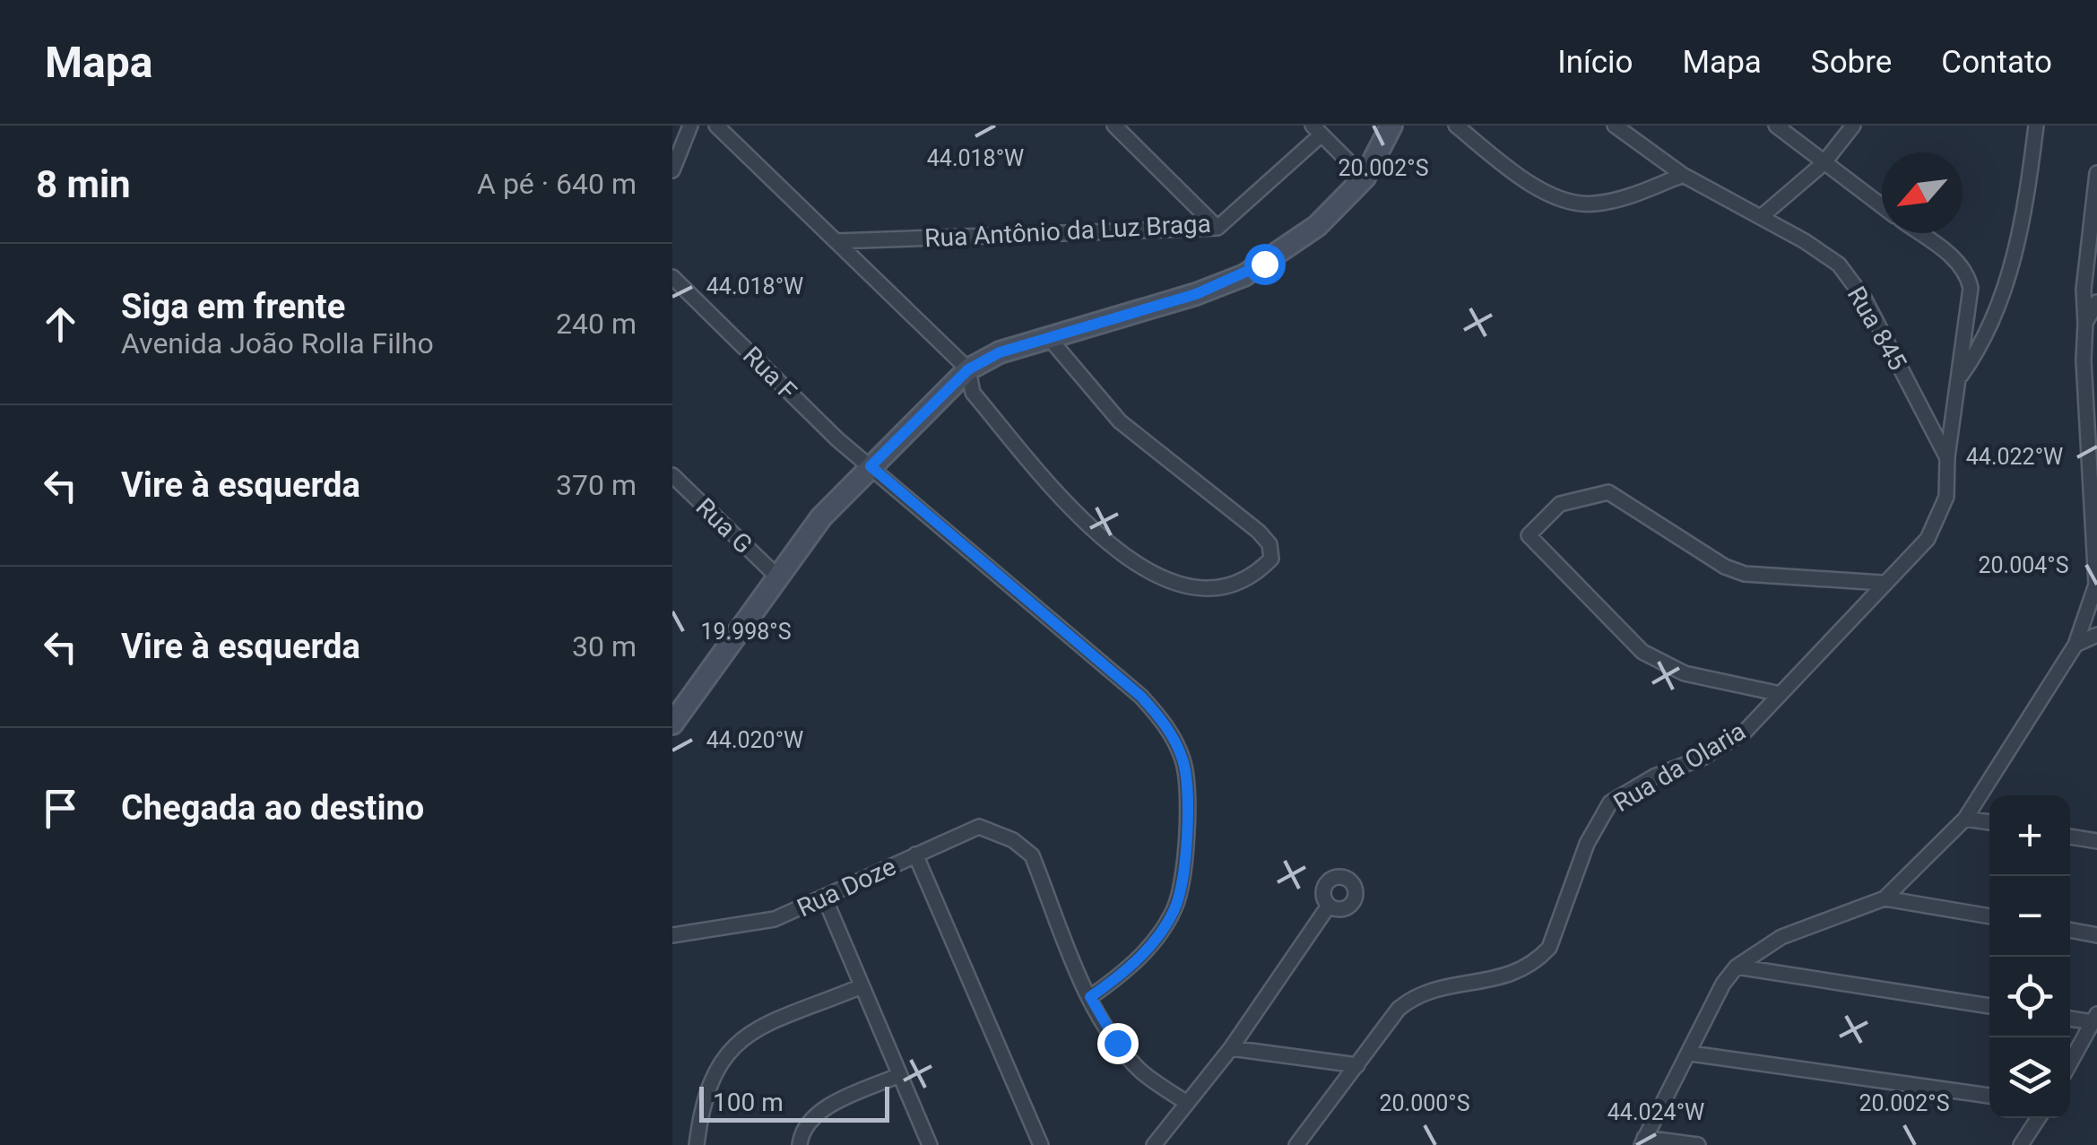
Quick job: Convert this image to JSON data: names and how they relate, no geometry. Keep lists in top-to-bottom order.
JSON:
{
  "streets": {
    "street": [
      "Rua Antônio da Luz Braga",
      "Rua 845",
      "Rua F",
      "Rua G",
      "Rua da Olaria",
      "Rua Doze"
    ]
  },
  "crossings": [
    ["Rua 845", "Rua da Olaria"],
    ["Rua F", "Rua Doze"]
  ],
  "scale_bar": "100 m",
  "north": "bottom left",
  "page": {
    "header": "Mapa",
    "nav": [
      "Início",
      "Mapa",
      "Sobre",
      "Contato"
    ],
    "heading": ["8 min", "A pé · 640 m"],
    "list": [
      ["Siga em frente", "Avenida João Rolla Filho", "240 m"],
      ["Vire à esquerda", "370 m"],
      ["Vire à esquerda", "30 m"],
      "Chegada ao destino"
    ],
    "map_buttons": ["+", "−"],
    "scale": "100 m"
  },
  "coordinates": [
    "44.018°W",
    "20.002°S",
    "44.022°W",
    "20.004°S",
    "19.998°S",
    "44.020°W",
    "20.000°S",
    "44.024°W"
  ]
}
